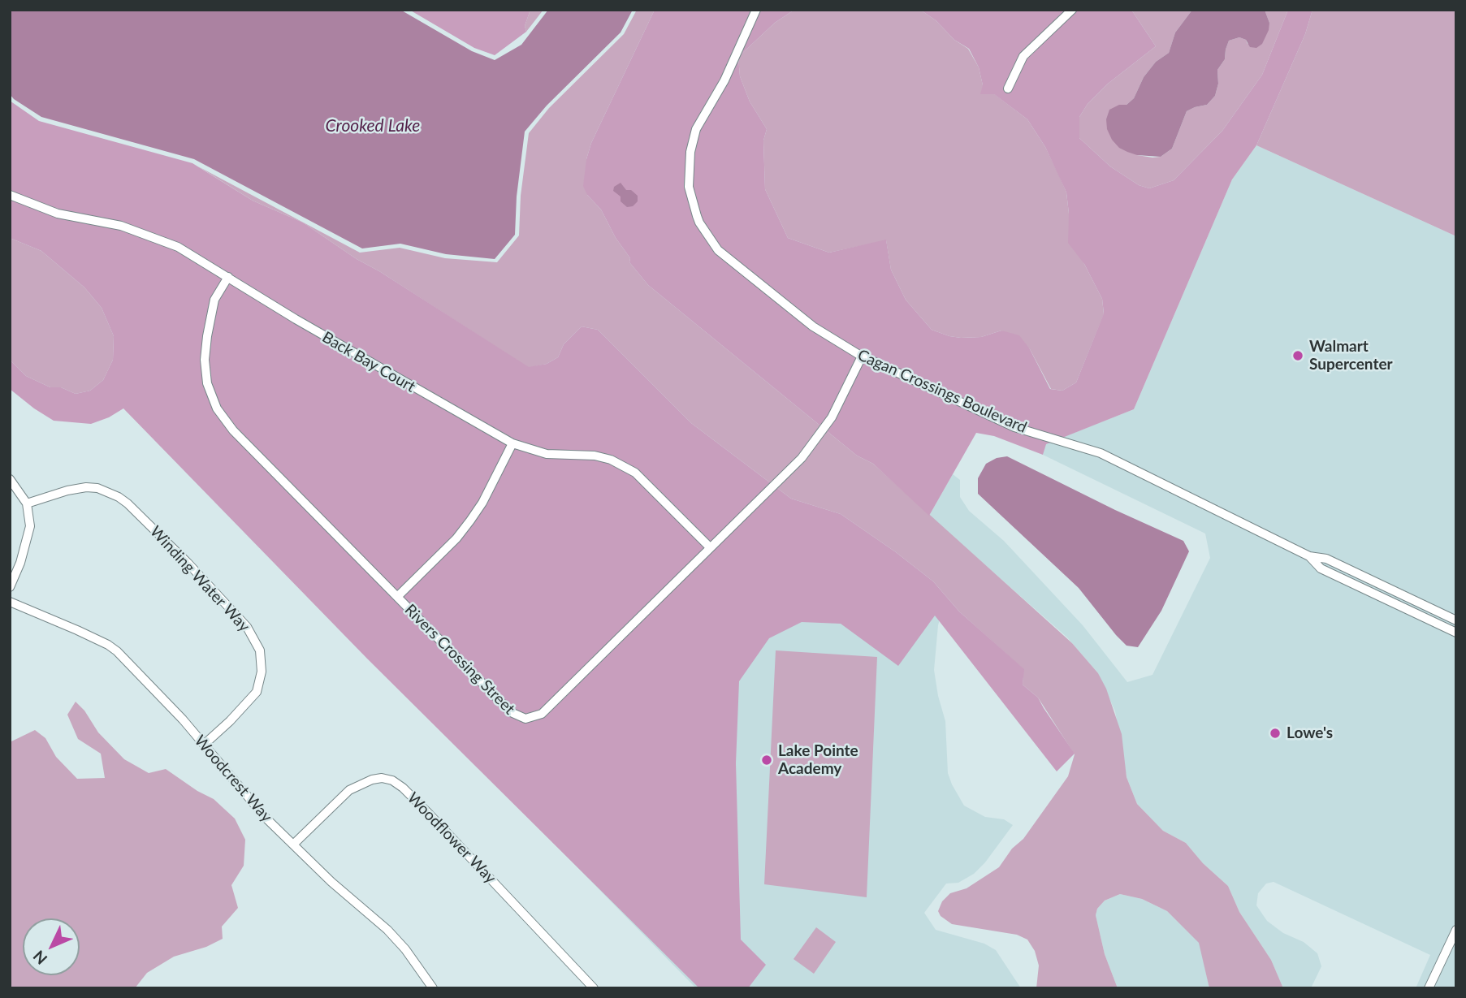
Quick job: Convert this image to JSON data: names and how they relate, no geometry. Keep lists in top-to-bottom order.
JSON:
{
  "streets": {
    "street": [
      "Back Bay Court",
      "Cagan Crossings Boulevard",
      "Winding Water Way",
      "Rivers Crossing Street",
      "Woodcrest Way",
      "Woodflower Way"
    ]
  },
  "crossings": [
    ["Back Bay Court", "Rivers Crossing Street"],
    ["Cagan Crossings Boulevard", "Rivers Crossing Street"],
    ["Winding Water Way", "Woodcrest Way"],
    ["Woodcrest Way", "Woodflower Way"]
  ],
  "water": ["Crooked Lake"],
  "places": ["Walmart Supercenter", "Lowe's", "Lake Pointe Academy"],
  "north": "bottom left"
}
